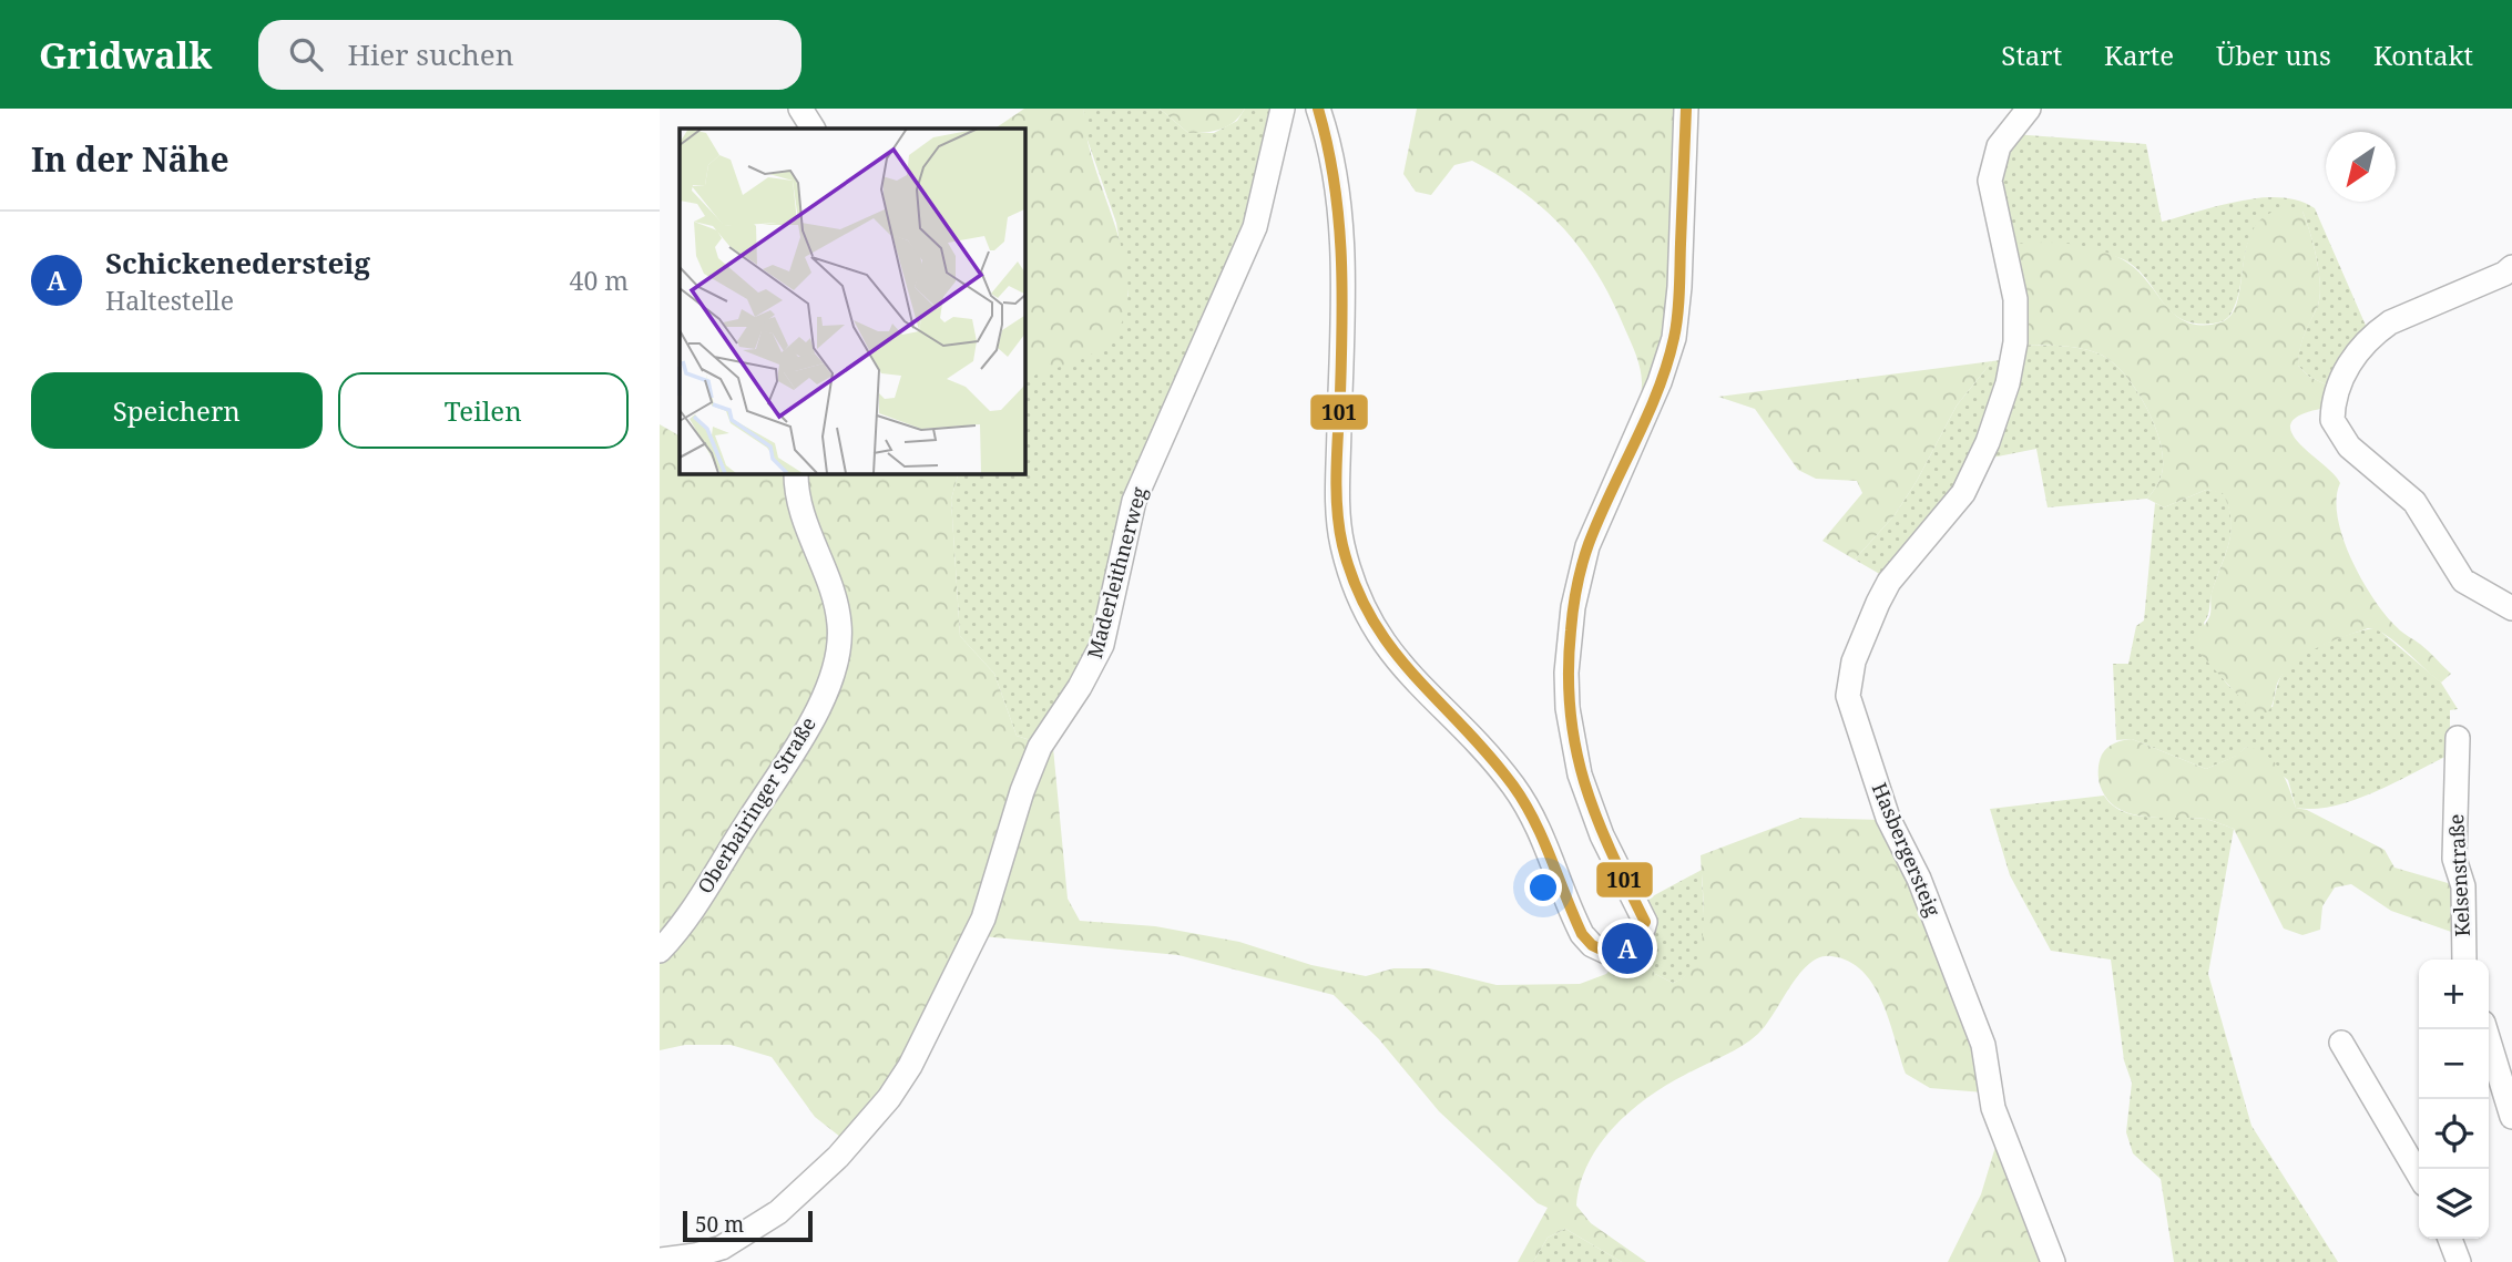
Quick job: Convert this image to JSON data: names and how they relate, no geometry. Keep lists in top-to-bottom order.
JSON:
{
  "streets": {
    "street": [
      "Maderleithnerweg",
      "Oberbairinger Straße",
      "Hasbergersteig",
      "Kelsenstraße"
    ]
  },
  "lines": ["transit line 101"],
  "scale_bar": "50 m",
  "north": "bottom left",
  "page": {
    "header": "Gridwalk",
    "search": "Hier suchen",
    "nav": [
      "Start",
      "Karte",
      "Über uns",
      "Kontakt"
    ],
    "heading": "In der Nähe",
    "list": [
      {
        "mark": "A",
        "name": "Schickenedersteig",
        "note": "Haltestelle",
        "value": "40 m"
      }
    ],
    "buttons": ["Speichern", "Teilen"],
    "pins": "A",
    "map_buttons": ["+", "−"],
    "scale": "50 m"
  }
}
